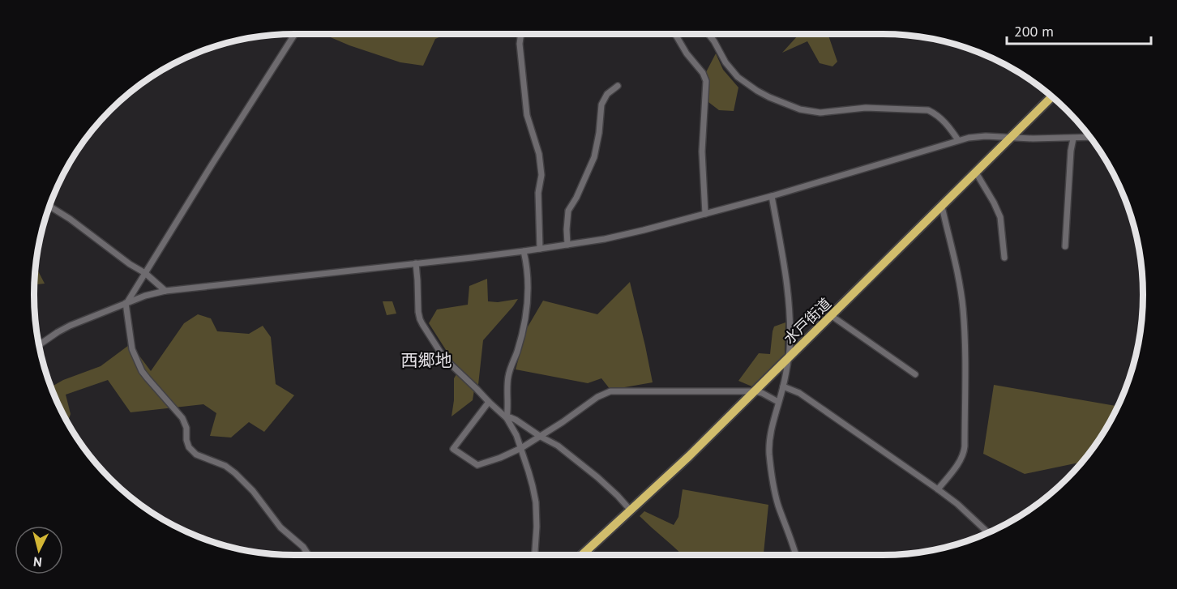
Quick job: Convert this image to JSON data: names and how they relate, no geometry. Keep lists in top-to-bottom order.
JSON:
{
  "streets": {
    "highway": ["水戸街道"]
  },
  "districts": ["西郷地"],
  "scale_bar": "200 m",
  "north": "bottom"
}
